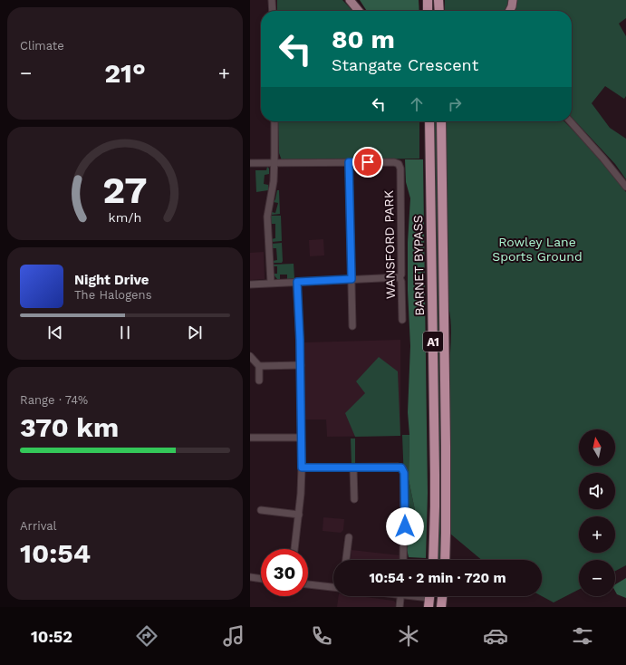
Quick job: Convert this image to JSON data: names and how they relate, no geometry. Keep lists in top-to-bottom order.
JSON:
{
  "streets": {
    "highway": ["BARNET BYPASS", "A1"],
    "street": ["WANSFORD PARK"]
  },
  "parks": ["Rowley Lane Sports Ground"],
  "north": "top",
  "page": {
    "tile": [
      "Climate",
      ["Range · 74%", "370 km"],
      ["Arrival", "10:54"]
    ],
    "turn": ["80 m", "Stangate Crescent"],
    "heat": ["−", "21°", "+"],
    "song": ["Night Drive", "The Halogens"],
    "map_buttons": ["+", "−"],
    "limit": "30",
    "trip": "10:54 · 2 min · 720 m",
    "tabs": "10:52",
    "gauge": ["27", "km/h"]
  }
}
